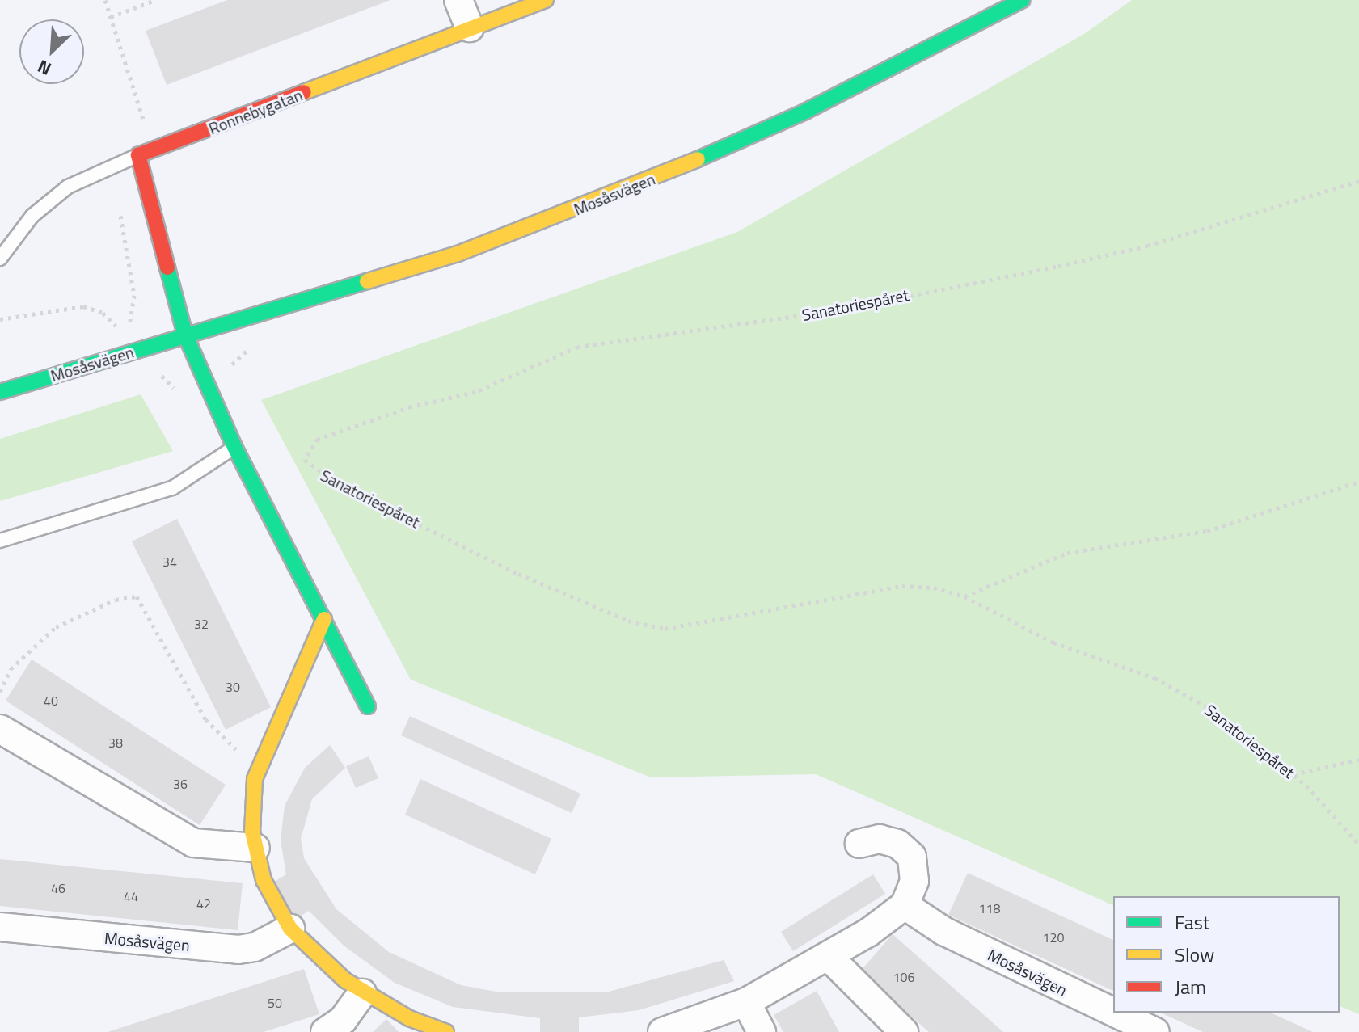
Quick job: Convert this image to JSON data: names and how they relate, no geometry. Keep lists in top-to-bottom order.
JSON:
{
  "streets": {
    "street": ["Ronnebygatan", "Mosåsvägen"],
    "path": ["Sanatoriespåret"]
  },
  "house_numbers": [
    "34",
    "32",
    "30",
    "40",
    "38",
    "36",
    "46",
    "44",
    "42",
    "118",
    "120",
    "106",
    "50"
  ],
  "legend": ["Fast", "Slow", "Jam"],
  "north": "bottom left"
}
